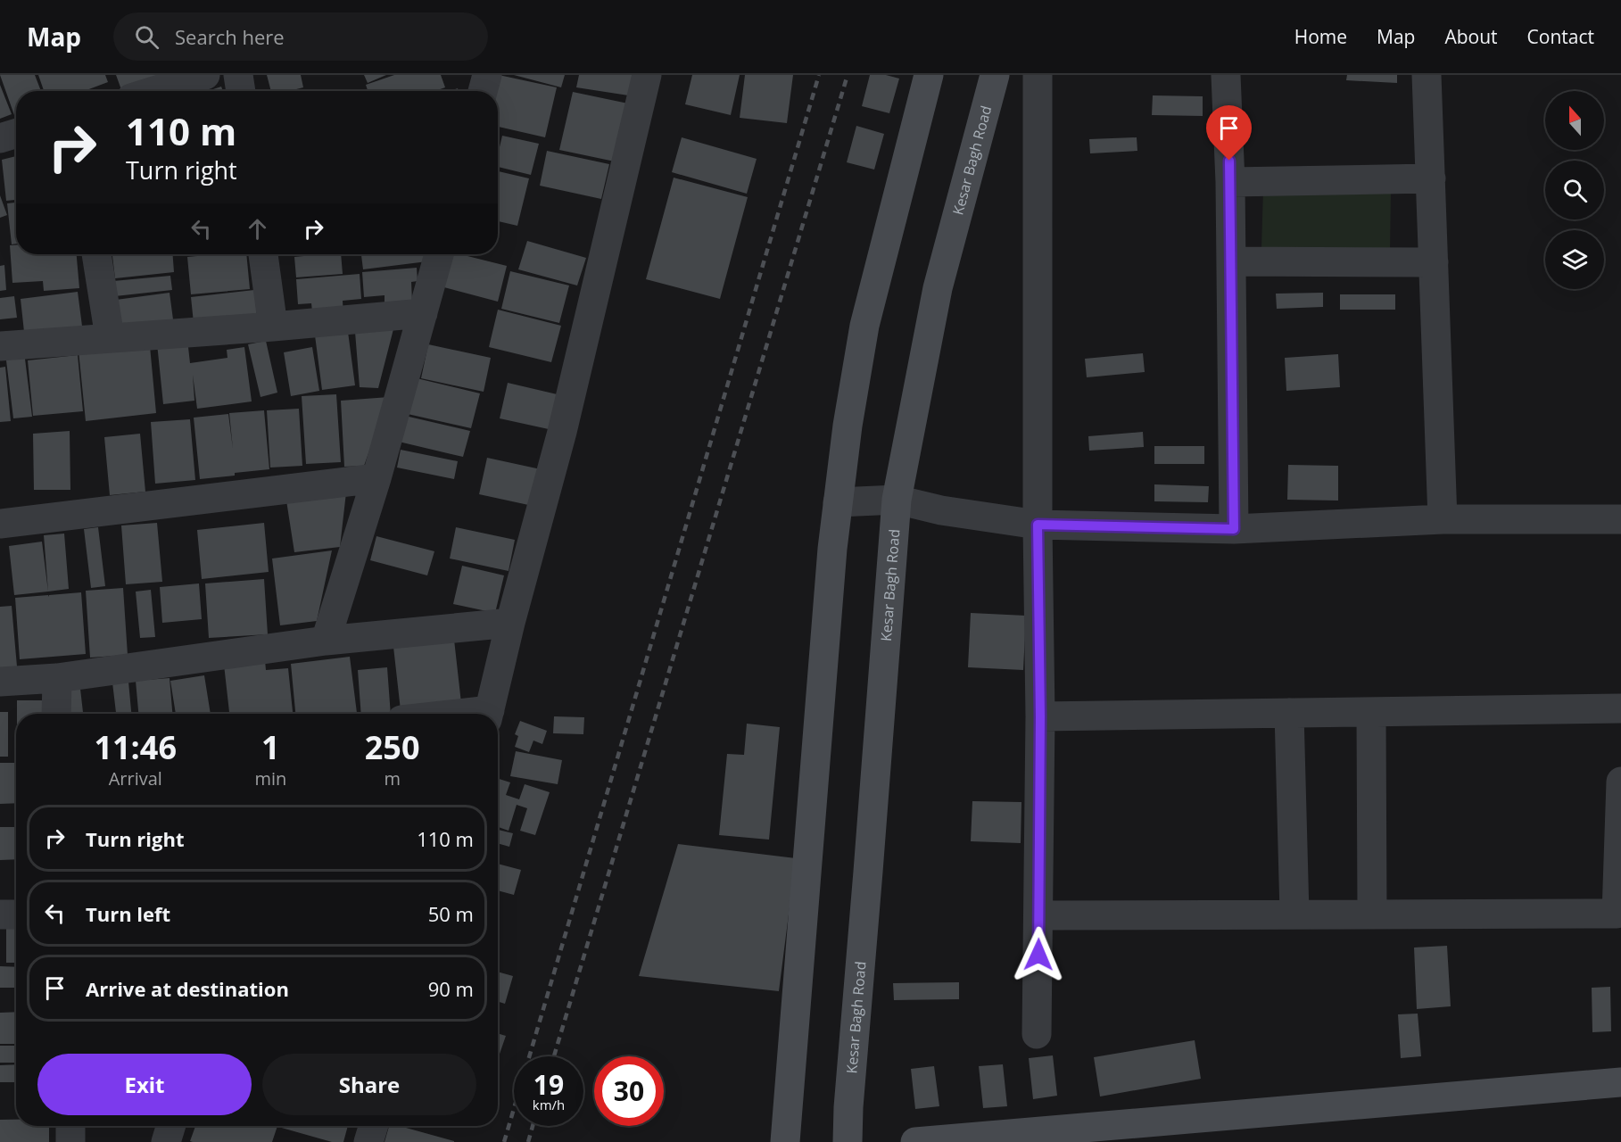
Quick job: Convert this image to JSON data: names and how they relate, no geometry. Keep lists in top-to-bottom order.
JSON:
{
  "streets": {
    "main road": ["Kesar Bagh Road"]
  },
  "north": "top",
  "page": {
    "header": "Map",
    "search": "Search here",
    "nav": [
      "Home",
      "Map",
      "About",
      "Contact"
    ],
    "turn": ["110 m", "Turn right"],
    "eta": [
      "11:46",
      "Arrival",
      "1",
      "min",
      "250",
      "m"
    ],
    "list": [
      {
        "name": "Turn right",
        "value": "110 m"
      },
      {
        "name": "Turn left",
        "value": "50 m"
      },
      {
        "name": "Arrive at destination",
        "value": "90 m"
      }
    ],
    "buttons": ["Exit", "Share"],
    "speed": "19 km/h",
    "limit": "30"
  }
}
